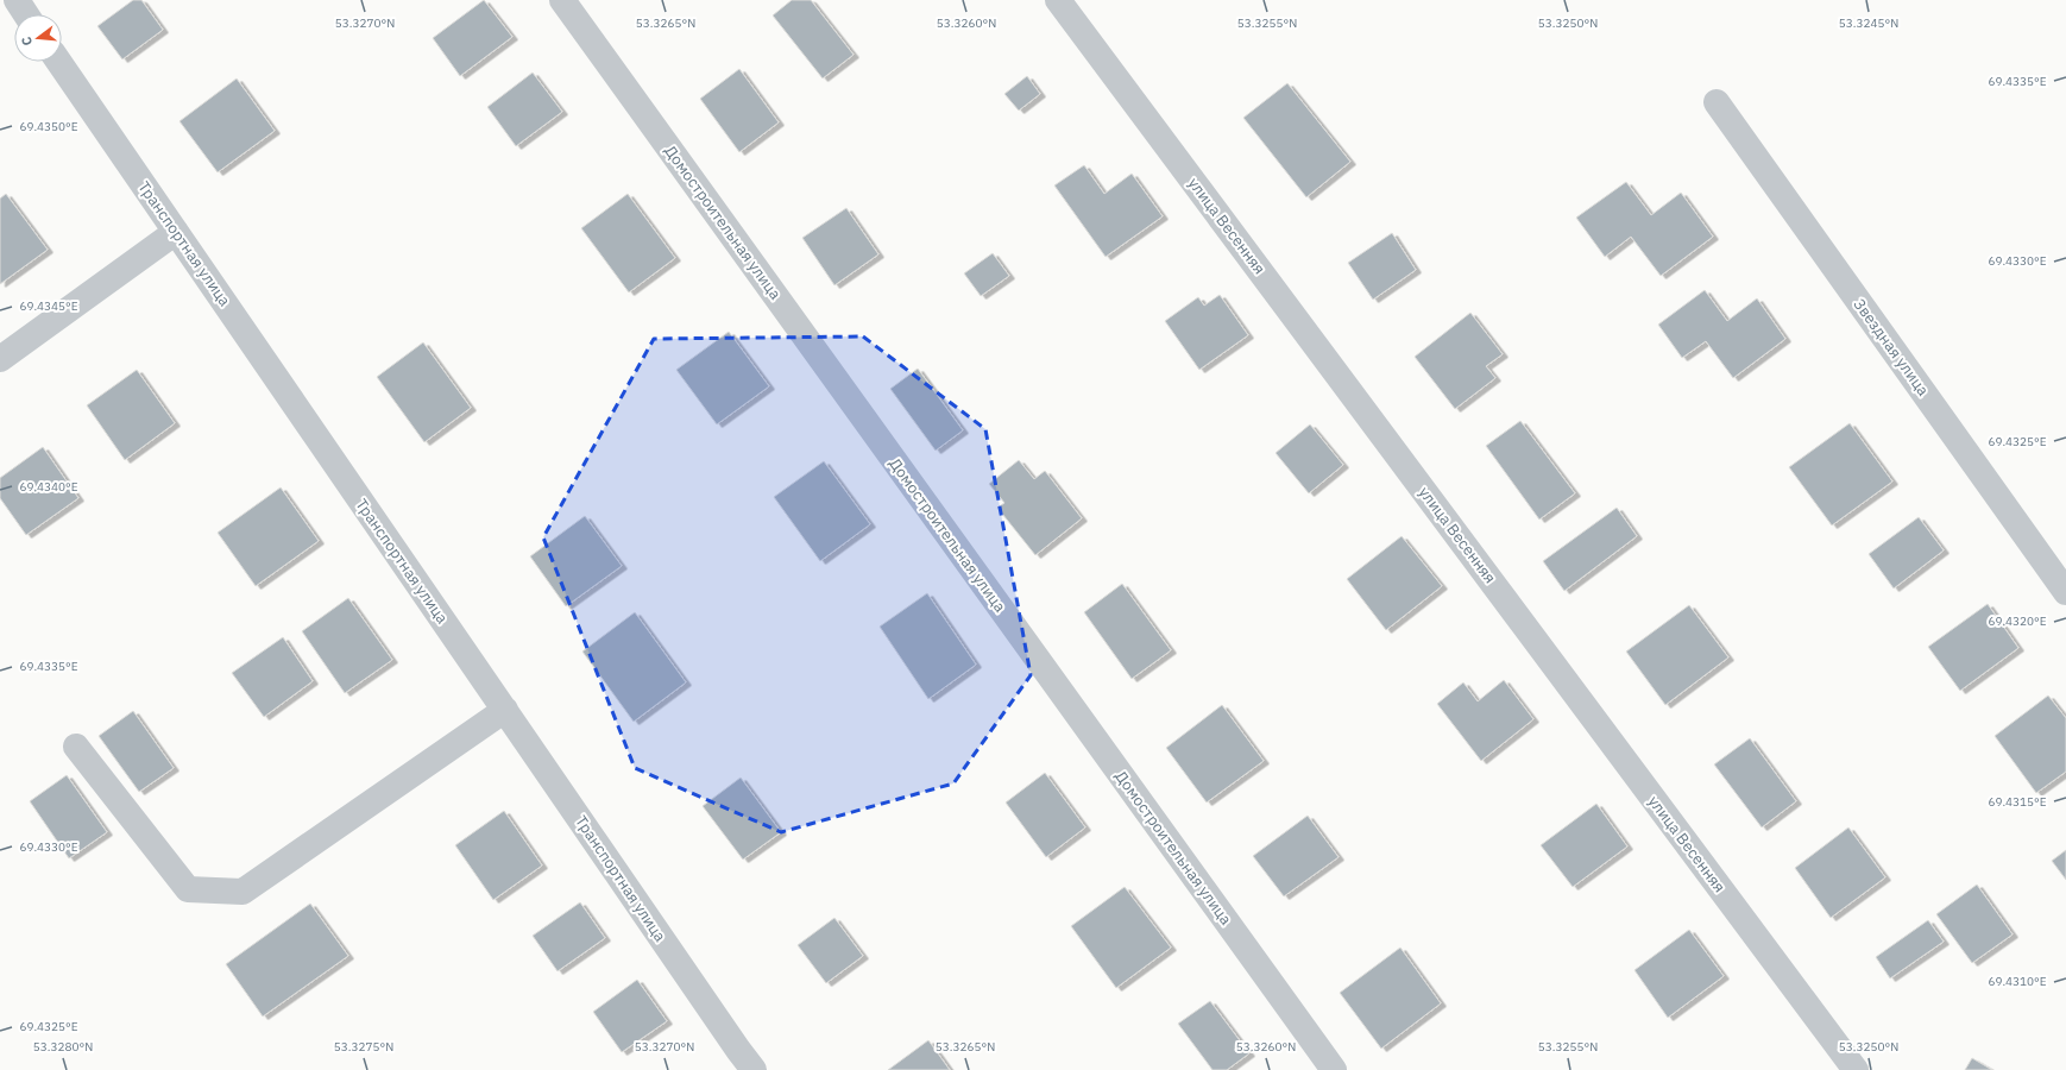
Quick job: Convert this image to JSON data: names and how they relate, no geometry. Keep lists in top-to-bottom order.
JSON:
{
  "streets": {
    "street": [
      "Домостроительная улица",
      "улица Весенняя",
      "Транспортная улица",
      "Звездная улица"
    ]
  },
  "north": "left",
  "coordinates": [
    "53.3270°N",
    "53.3265°N",
    "53.3260°N",
    "53.3255°N",
    "53.3250°N",
    "53.3245°N",
    "69.4335°E",
    "69.4350°E",
    "69.4330°E",
    "69.4345°E",
    "69.4325°E",
    "69.4340°E",
    "69.4320°E",
    "69.4315°E",
    "69.4310°E",
    "53.3280°N",
    "53.3275°N"
  ]
}
